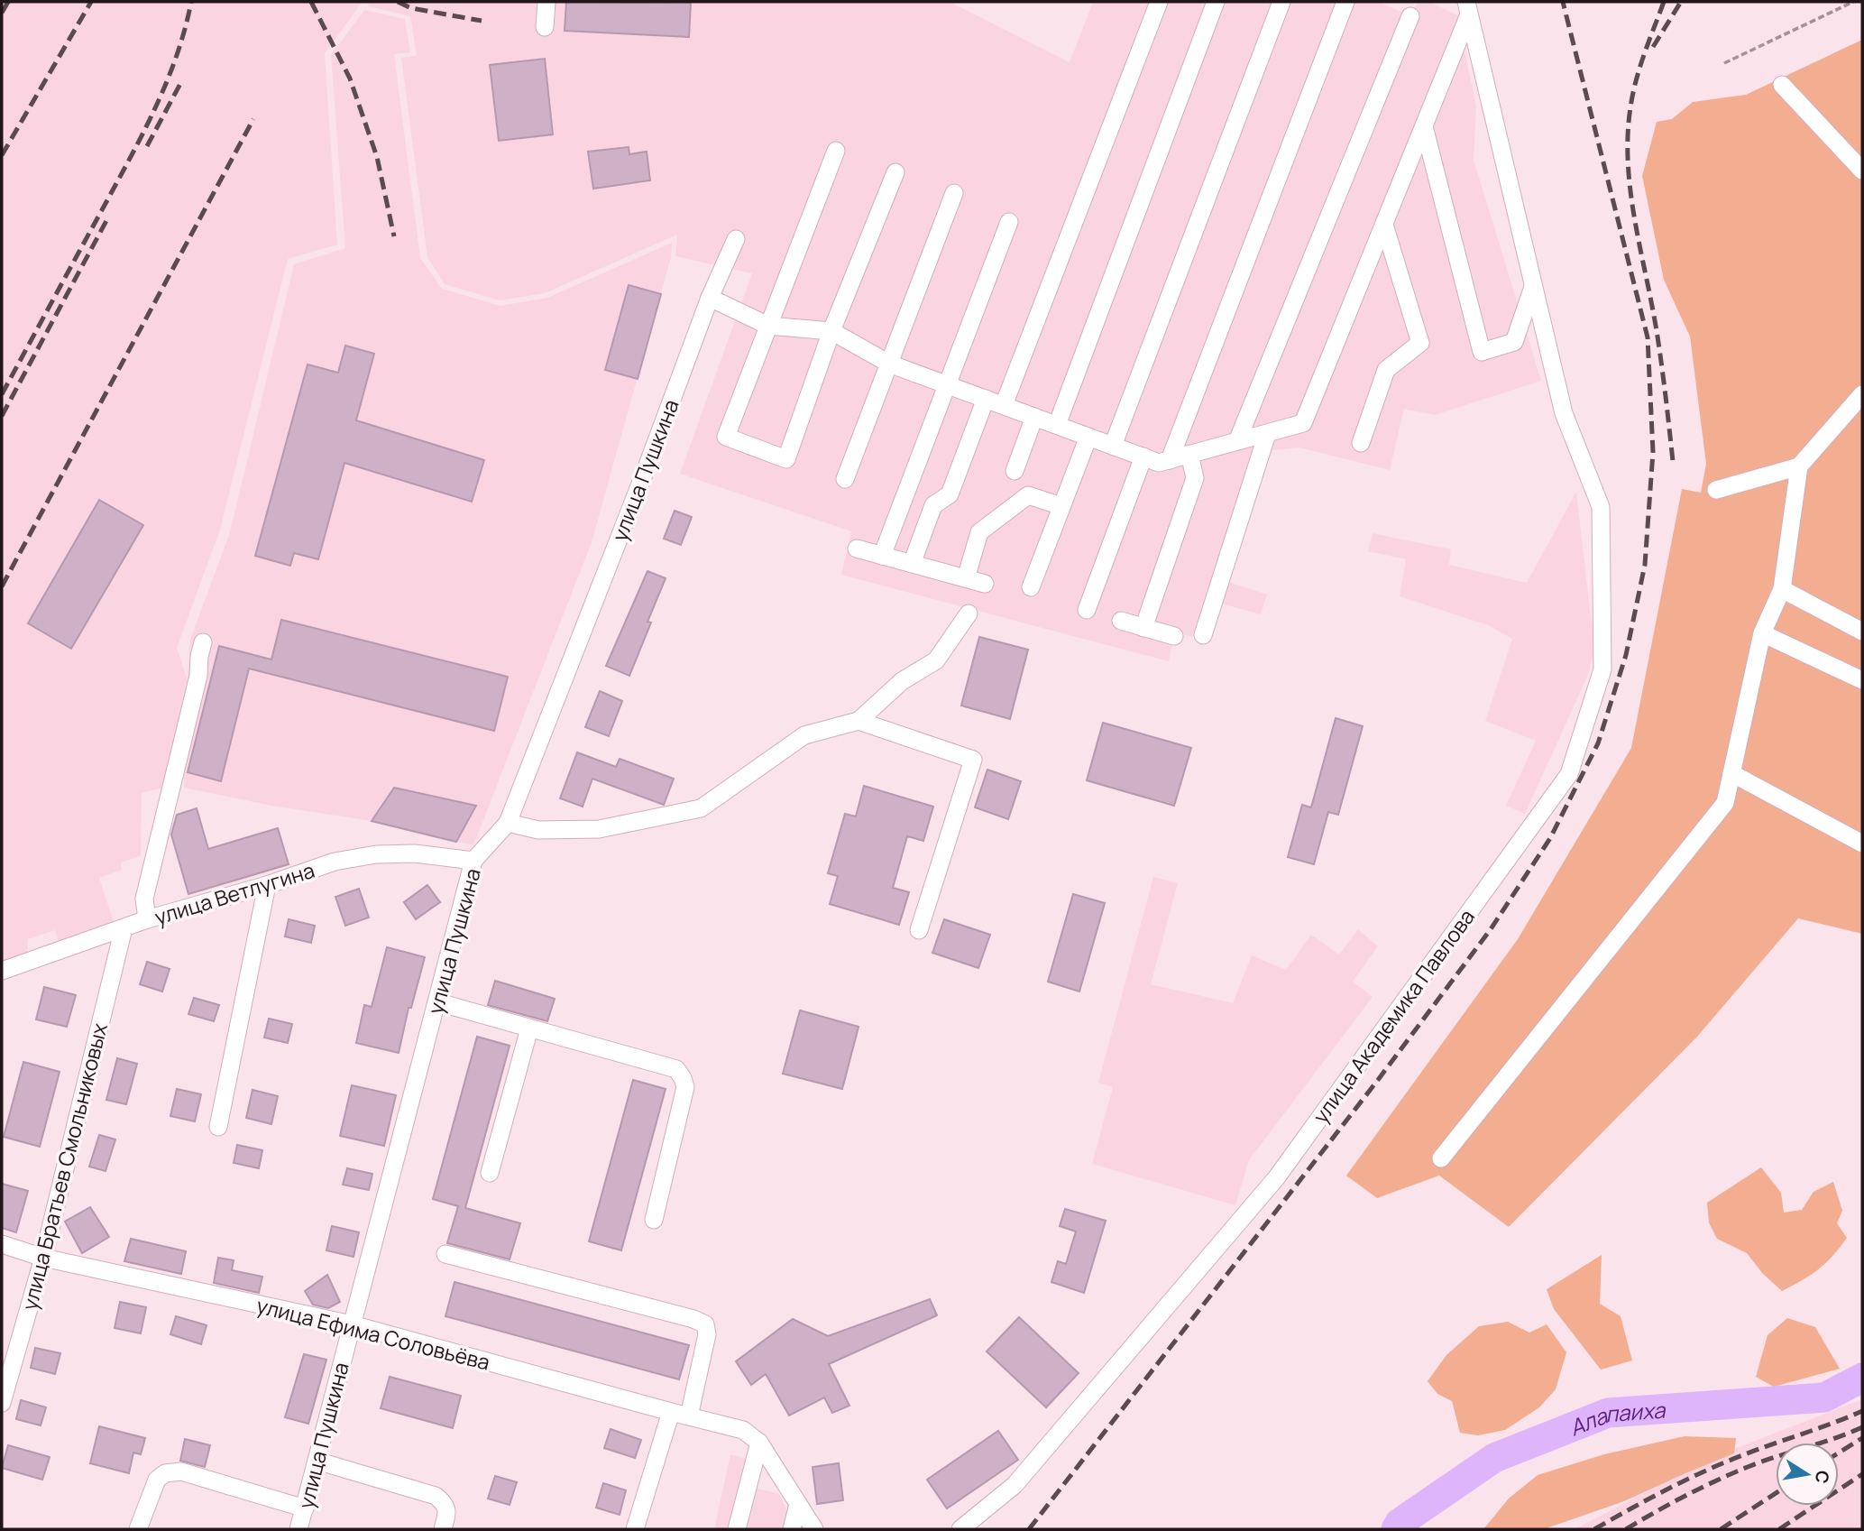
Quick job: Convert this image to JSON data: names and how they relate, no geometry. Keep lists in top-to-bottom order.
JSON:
{
  "streets": {
    "street": [
      "улица Пушкина",
      "улица Ветлугина",
      "улица Академика Павлова",
      "улица Братьев Смольниковых",
      "улица Ефима Соловьёва"
    ]
  },
  "crossings": [
    ["улица Пушкина", "улица Ветлугина"],
    ["улица Пушкина", "улица Ефима Соловьёва"],
    ["улица Ветлугина", "улица Братьев Смольниковых"],
    ["улица Братьев Смольниковых", "улица Ефима Соловьёва"]
  ],
  "water": ["Алапаиха"],
  "north": "right"
}
